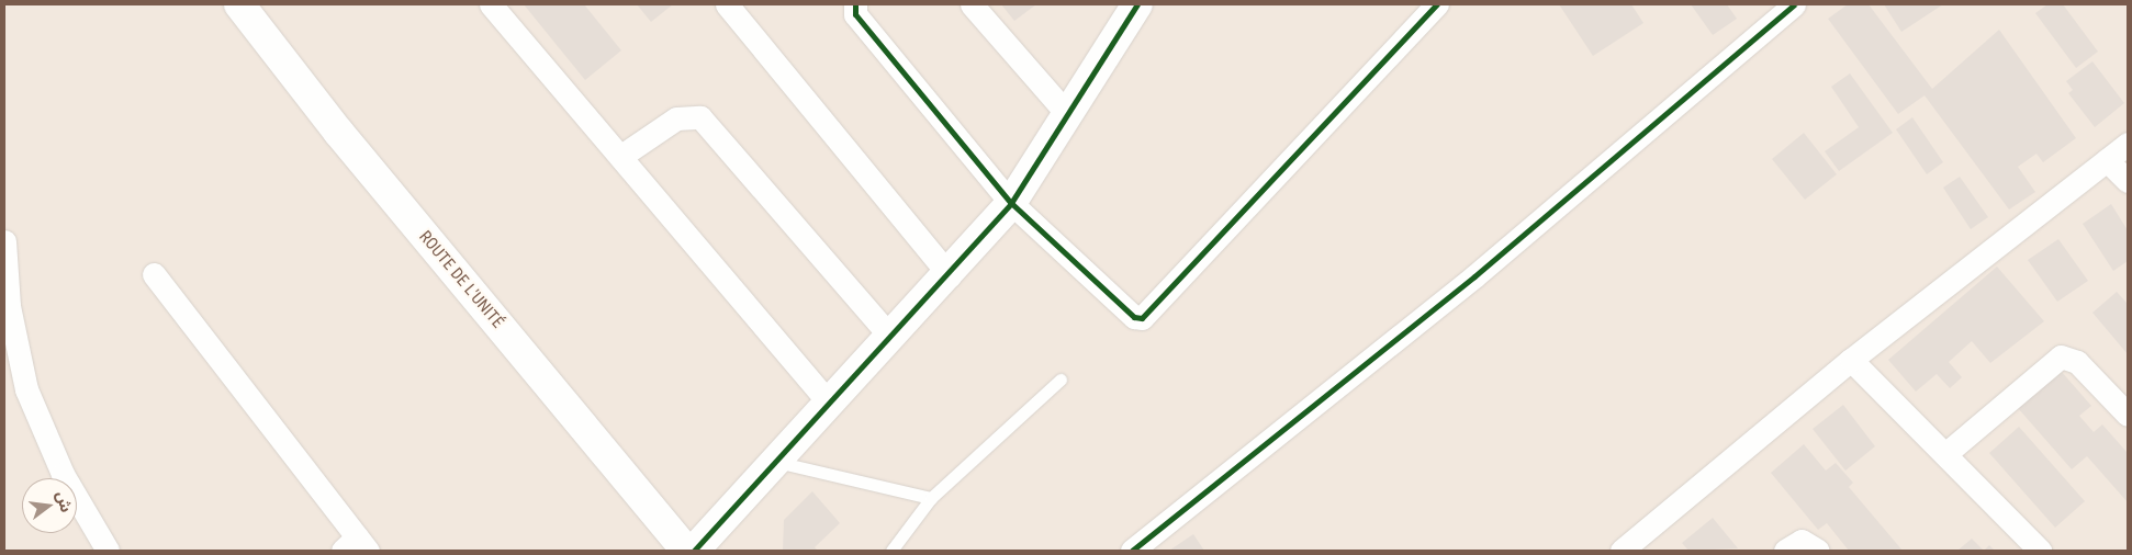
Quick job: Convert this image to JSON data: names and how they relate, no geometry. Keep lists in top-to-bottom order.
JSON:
{
  "streets": {
    "street": ["ROUTE DE L'UNITÉ"]
  },
  "north": "right"
}
